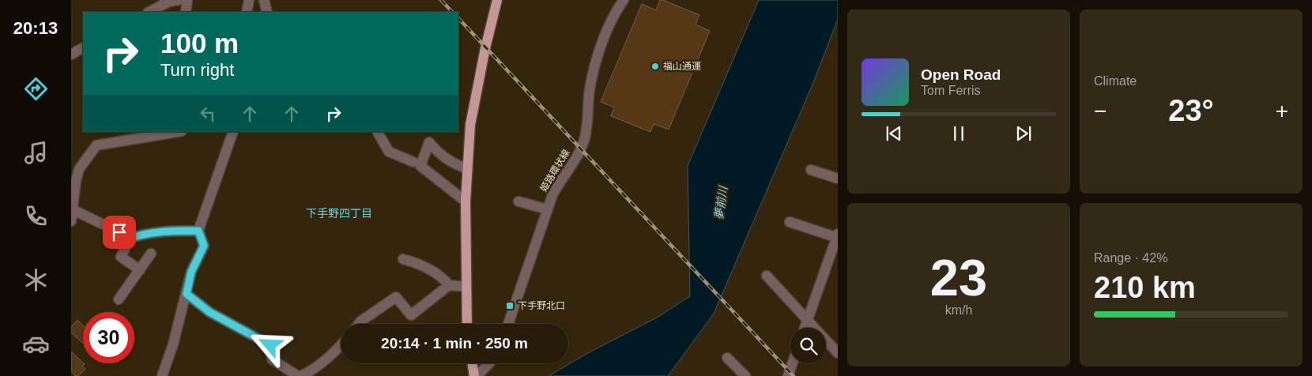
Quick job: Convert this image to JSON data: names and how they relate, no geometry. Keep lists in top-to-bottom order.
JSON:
{
  "streets": {
    "street": ["姫路環状線"]
  },
  "districts": ["下手野四丁目"],
  "water": ["夢前川"],
  "places": {
    "other": ["福山通運"],
    "transit": ["下手野北口"]
  },
  "page": {
    "tabs": "20:13",
    "tile": [
      "Climate",
      ["23", "km/h"],
      ["Range · 42%", "210 km"]
    ],
    "turn": ["100 m", "Turn right"],
    "song": ["Open Road", "Tom Ferris"],
    "heat": ["−", "23°", "+"],
    "limit": "30",
    "trip": "20:14 · 1 min · 250 m"
  }
}
